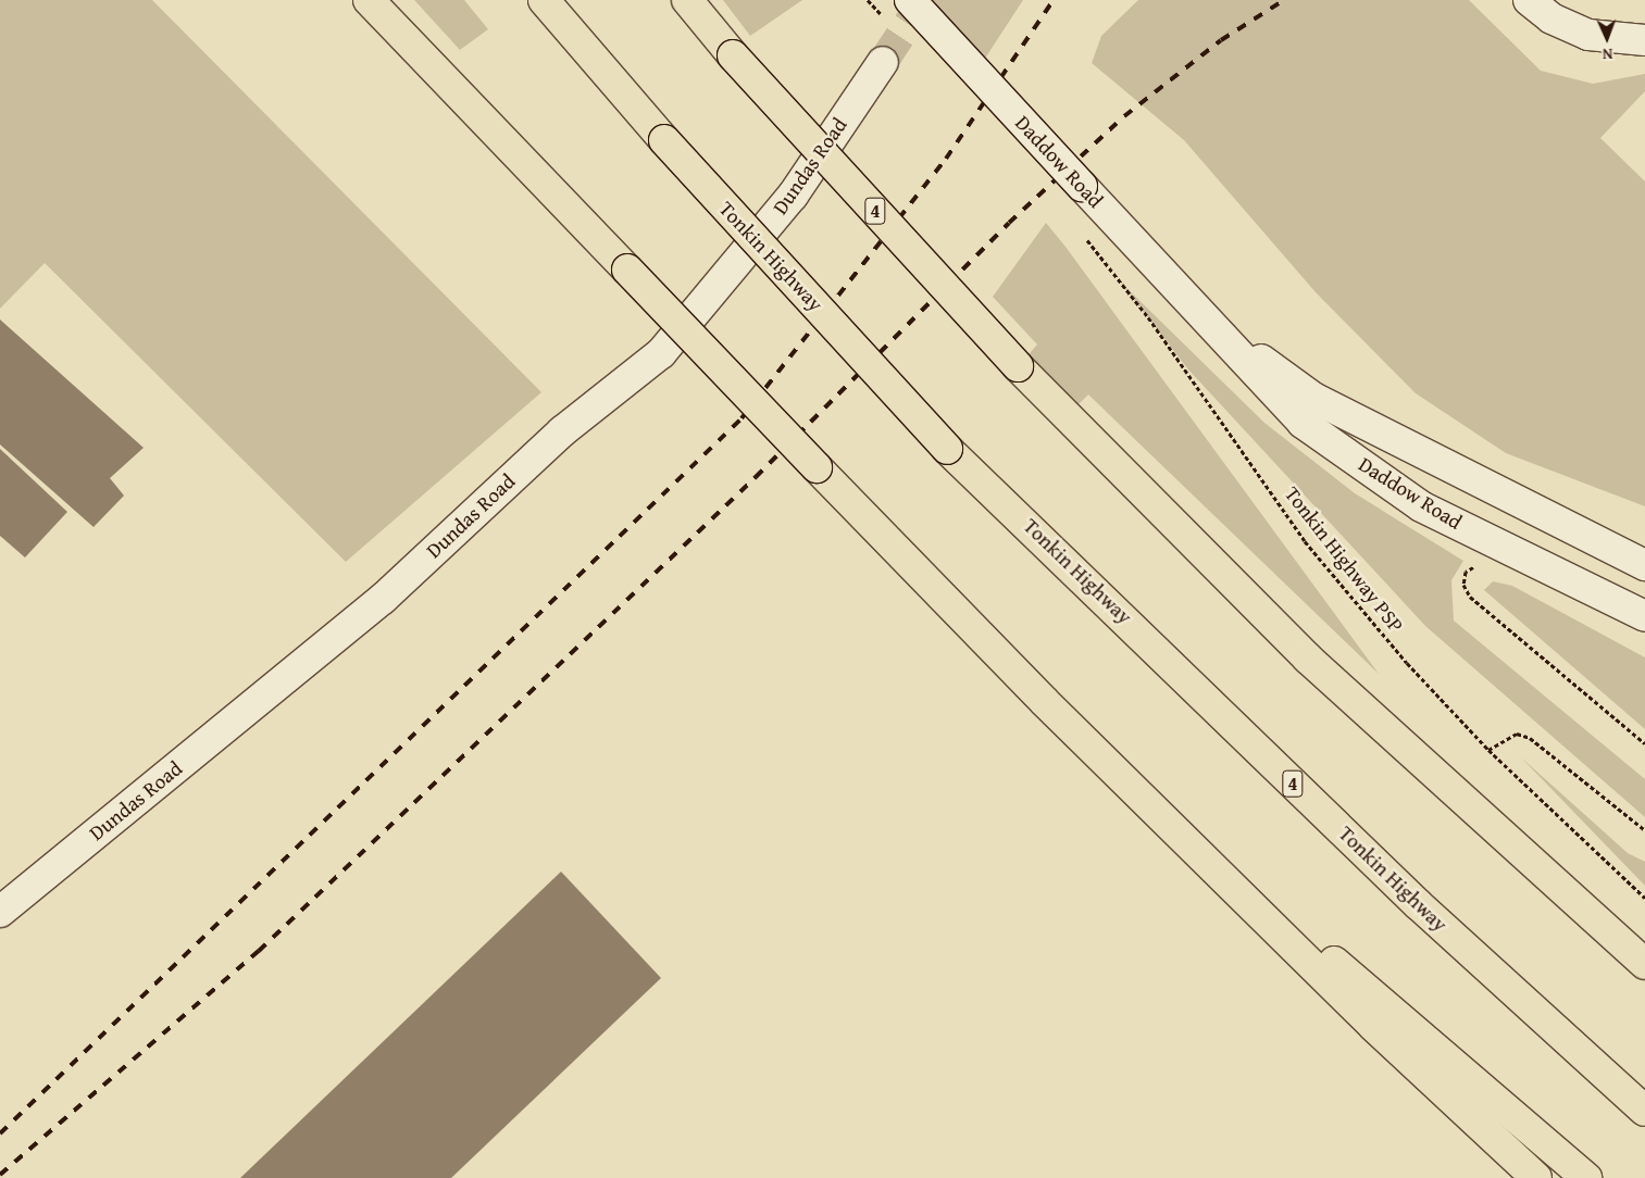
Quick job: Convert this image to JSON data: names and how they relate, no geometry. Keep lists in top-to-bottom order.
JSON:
{
  "streets": {
    "highway": ["4", "Tonkin Highway"],
    "main road": ["Daddow Road", "Dundas Road"],
    "path": ["Tonkin Highway PSP"]
  },
  "north": "bottom"
}
